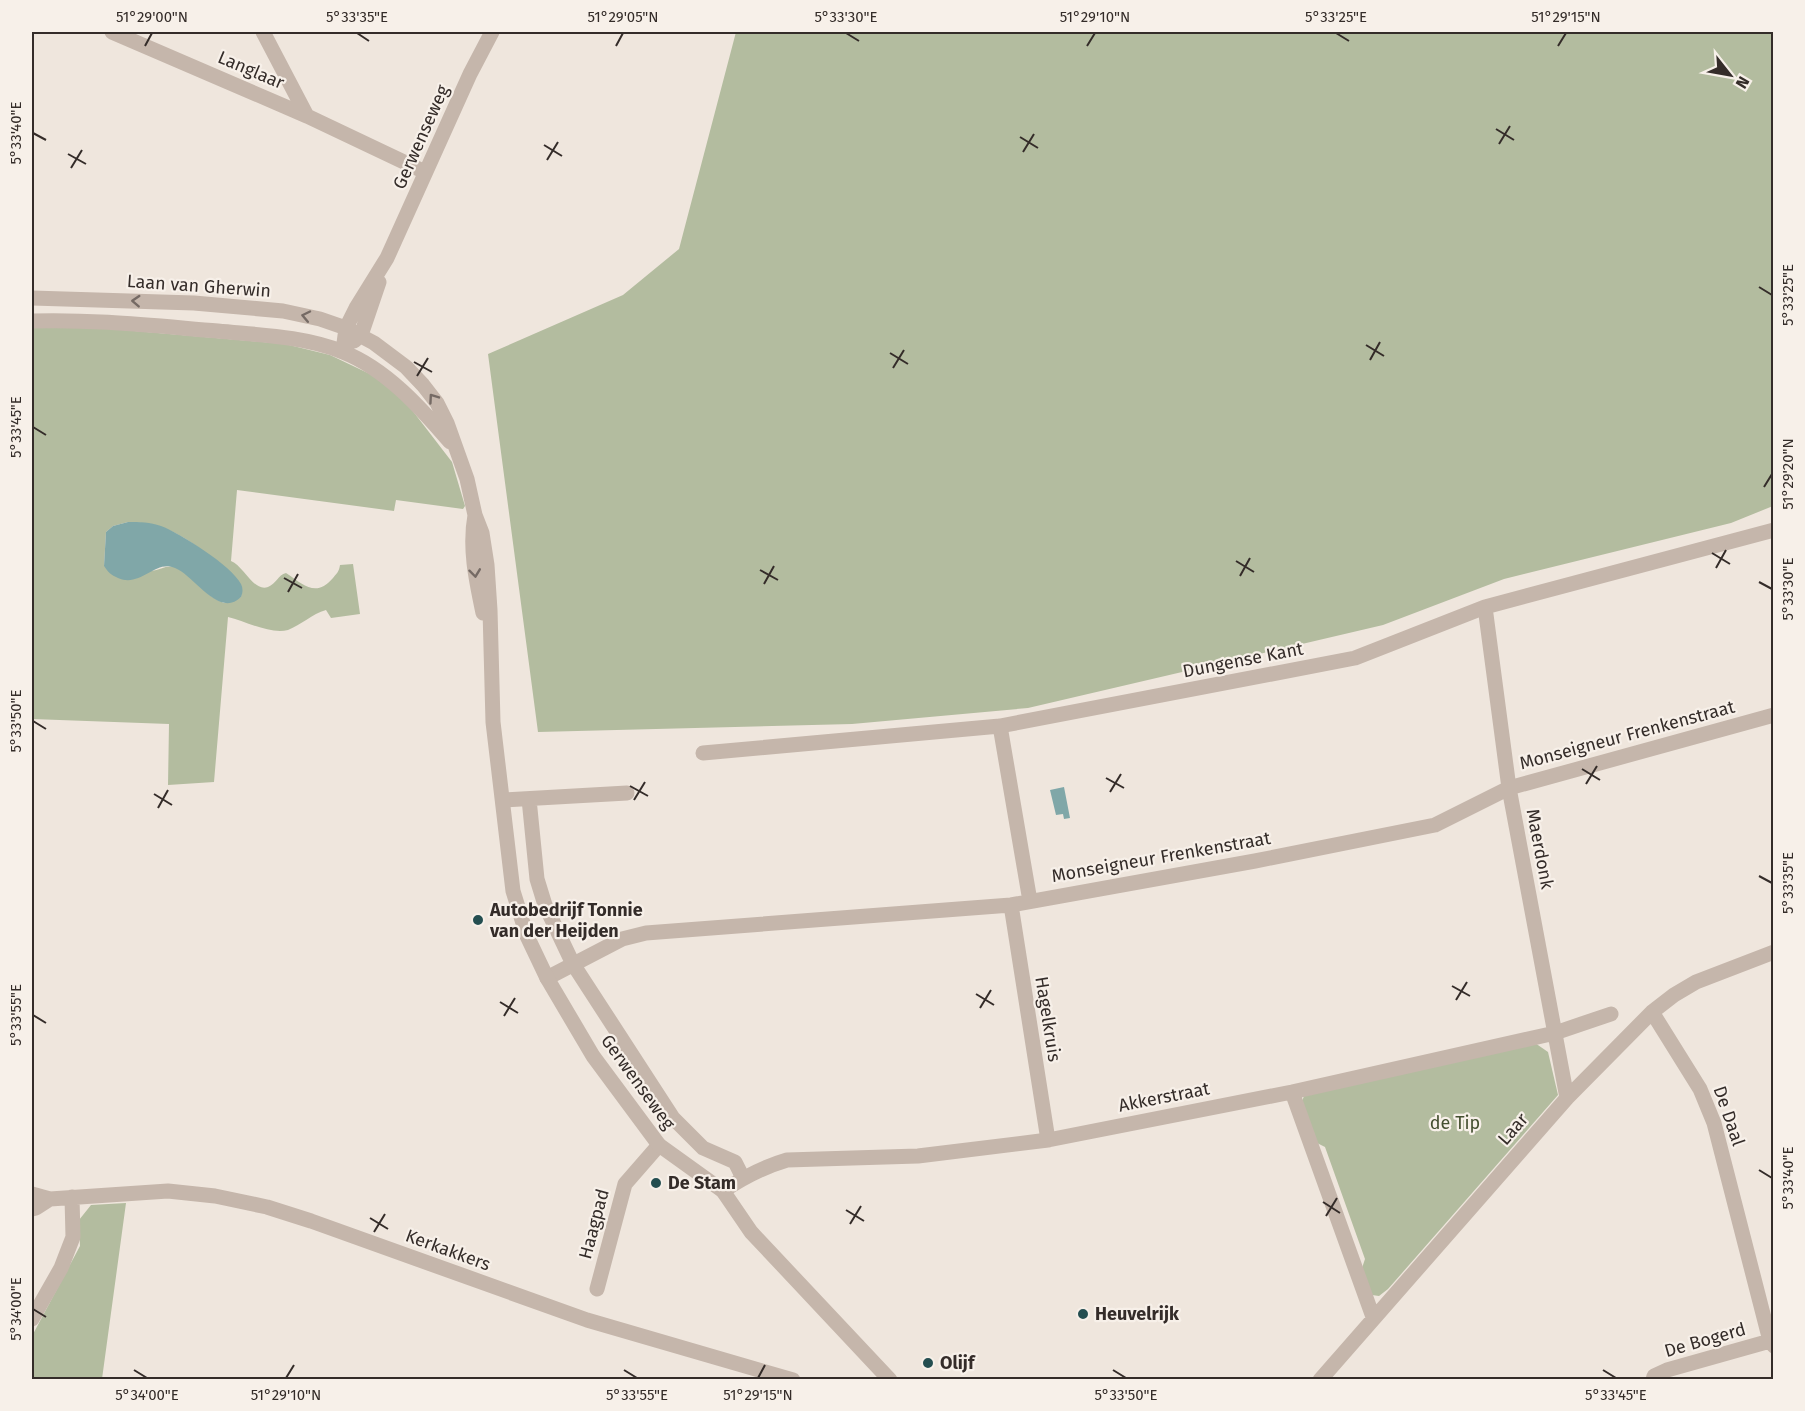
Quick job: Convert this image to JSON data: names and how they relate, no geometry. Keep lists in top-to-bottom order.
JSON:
{
  "streets": {
    "street": [
      "Langlaar",
      "Gerwenseweg",
      "Laan van Gherwin",
      "Dungense Kant",
      "Monseigneur Frenkenstraat",
      "Maerdonk",
      "Hagelkruis",
      "Akkerstraat",
      "De Daal",
      "Laar",
      "Haagpad",
      "Kerkakkers",
      "De Bogerd"
    ]
  },
  "crossings": [
    ["Langlaar", "Gerwenseweg"],
    ["Gerwenseweg", "Laan van Gherwin"],
    ["Gerwenseweg", "Monseigneur Frenkenstraat"],
    ["Gerwenseweg", "Akkerstraat"],
    ["Gerwenseweg", "Haagpad"],
    ["Dungense Kant", "Maerdonk"],
    ["Monseigneur Frenkenstraat", "Maerdonk"],
    ["Monseigneur Frenkenstraat", "Hagelkruis"],
    ["Maerdonk", "Akkerstraat"],
    ["Maerdonk", "Laar"],
    ["Hagelkruis", "Akkerstraat"],
    ["De Daal", "Laar"],
    ["De Daal", "De Bogerd"]
  ],
  "parks": ["de Tip"],
  "places": [
    "Autobedrijf Tonnie van der Heijden",
    "De Stam",
    "Heuvelrijk",
    "Olijf"
  ],
  "north": "bottom right",
  "coordinates": [
    "51°29'00\"N",
    "5°33'35\"E",
    "51°29'05\"N",
    "5°33'30\"E",
    "51°29'10\"N",
    "5°33'25\"E",
    "51°29'15\"N",
    "5°33'40\"E",
    "5°33'45\"E",
    "51°29'20\"N",
    "5°33'50\"E",
    "5°33'55\"E",
    "5°34'00\"E"
  ]
}
